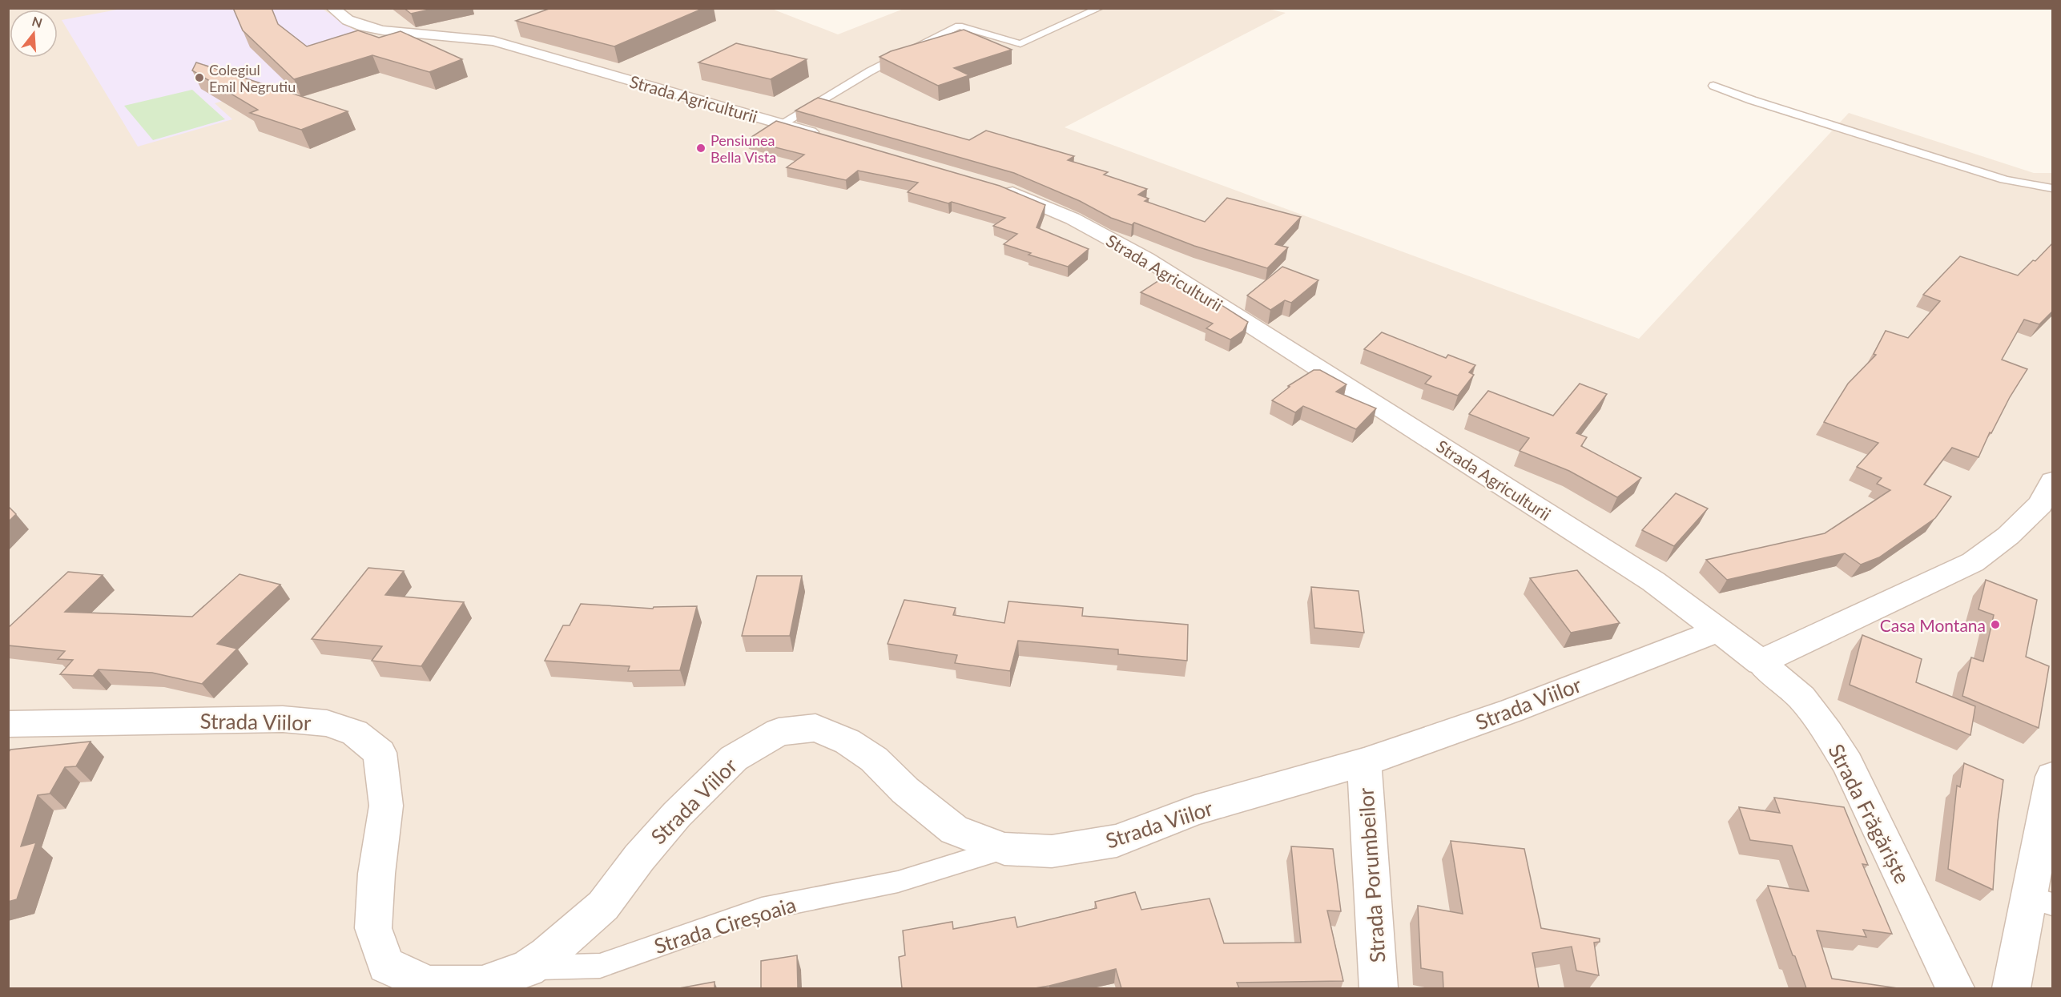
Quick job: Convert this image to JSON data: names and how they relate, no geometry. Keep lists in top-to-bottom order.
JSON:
{
  "streets": {
    "street": [
      "Strada Agriculturii",
      "Strada Viilor",
      "Strada Frăgăriște",
      "Strada Porumbeilor"
    ],
    "lane": ["Strada Cireșoaia"]
  },
  "crossings": [
    ["Strada Agriculturii", "Strada Viilor"],
    ["Strada Agriculturii", "Strada Frăgăriște"],
    ["Strada Viilor", "Strada Porumbeilor"],
    ["Strada Viilor", "Strada Cireșoaia"]
  ],
  "places": ["Colegiul Emil Negrutiu", "Pensiunea Bella Vista", "Casa Montana"],
  "north": "top"
}
